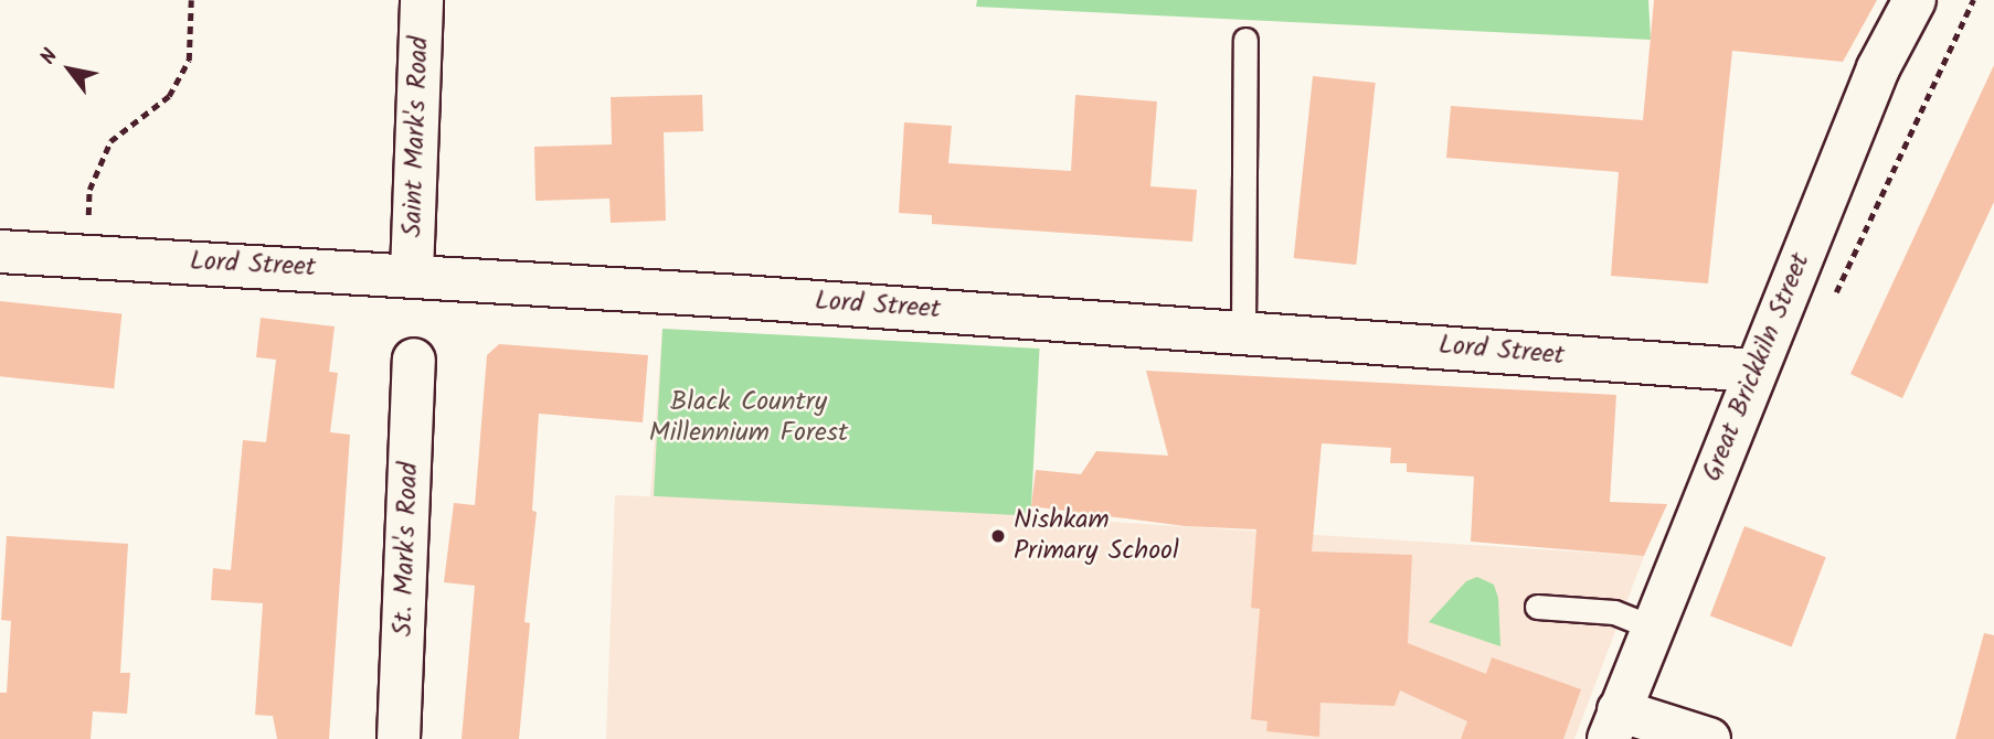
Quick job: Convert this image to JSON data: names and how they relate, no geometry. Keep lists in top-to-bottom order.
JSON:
{
  "streets": {
    "street": [
      "Saint Mark's Road",
      "Lord Street",
      "Great Brickkiln Street",
      "St. Mark's Road"
    ]
  },
  "crossings": [
    ["Saint Mark's Road", "Lord Street"],
    ["Lord Street", "Great Brickkiln Street"]
  ],
  "parks": ["Black Country Millennium Forest"],
  "places": ["Nishkam Primary School"],
  "north": "top left"
}
